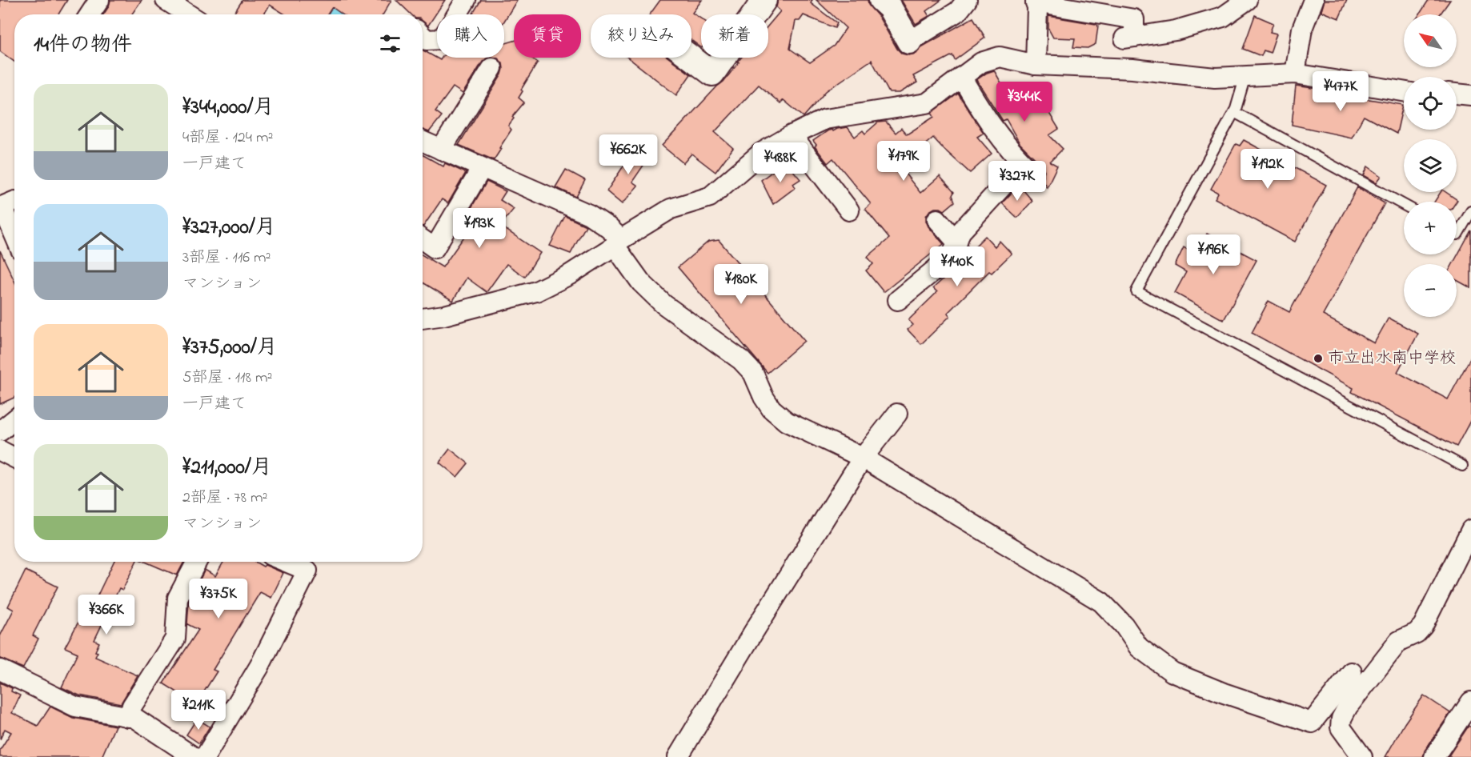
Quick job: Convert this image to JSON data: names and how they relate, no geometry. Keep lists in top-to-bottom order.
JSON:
{
  "places": ["市立出水南中学校"],
  "north": "top left",
  "page": {
    "map_buttons": ["+", "−"],
    "chip": [
      "購入",
      "賃貸",
      "絞り込み",
      "新着"
    ],
    "heading": "14件の物件",
    "price": [
      "¥477K",
      "¥344K",
      "¥662K",
      "¥179K",
      "¥488K",
      "¥192K",
      "¥327K",
      "¥193K",
      "¥196K",
      "¥140K",
      "¥180K",
      "¥375K",
      "¥366K",
      "¥211K"
    ],
    "list": [
      {
        "name": "¥344,000/月",
        "note": "4部屋 · 124 m² · 一戸建て"
      },
      {
        "name": "¥327,000/月",
        "note": "3部屋 · 116 m² · マンション"
      },
      {
        "name": "¥375,000/月",
        "note": "5部屋 · 118 m² · 一戸建て"
      },
      {
        "name": "¥211,000/月",
        "note": "2部屋 · 78 m² · マンション"
      }
    ]
  }
}
